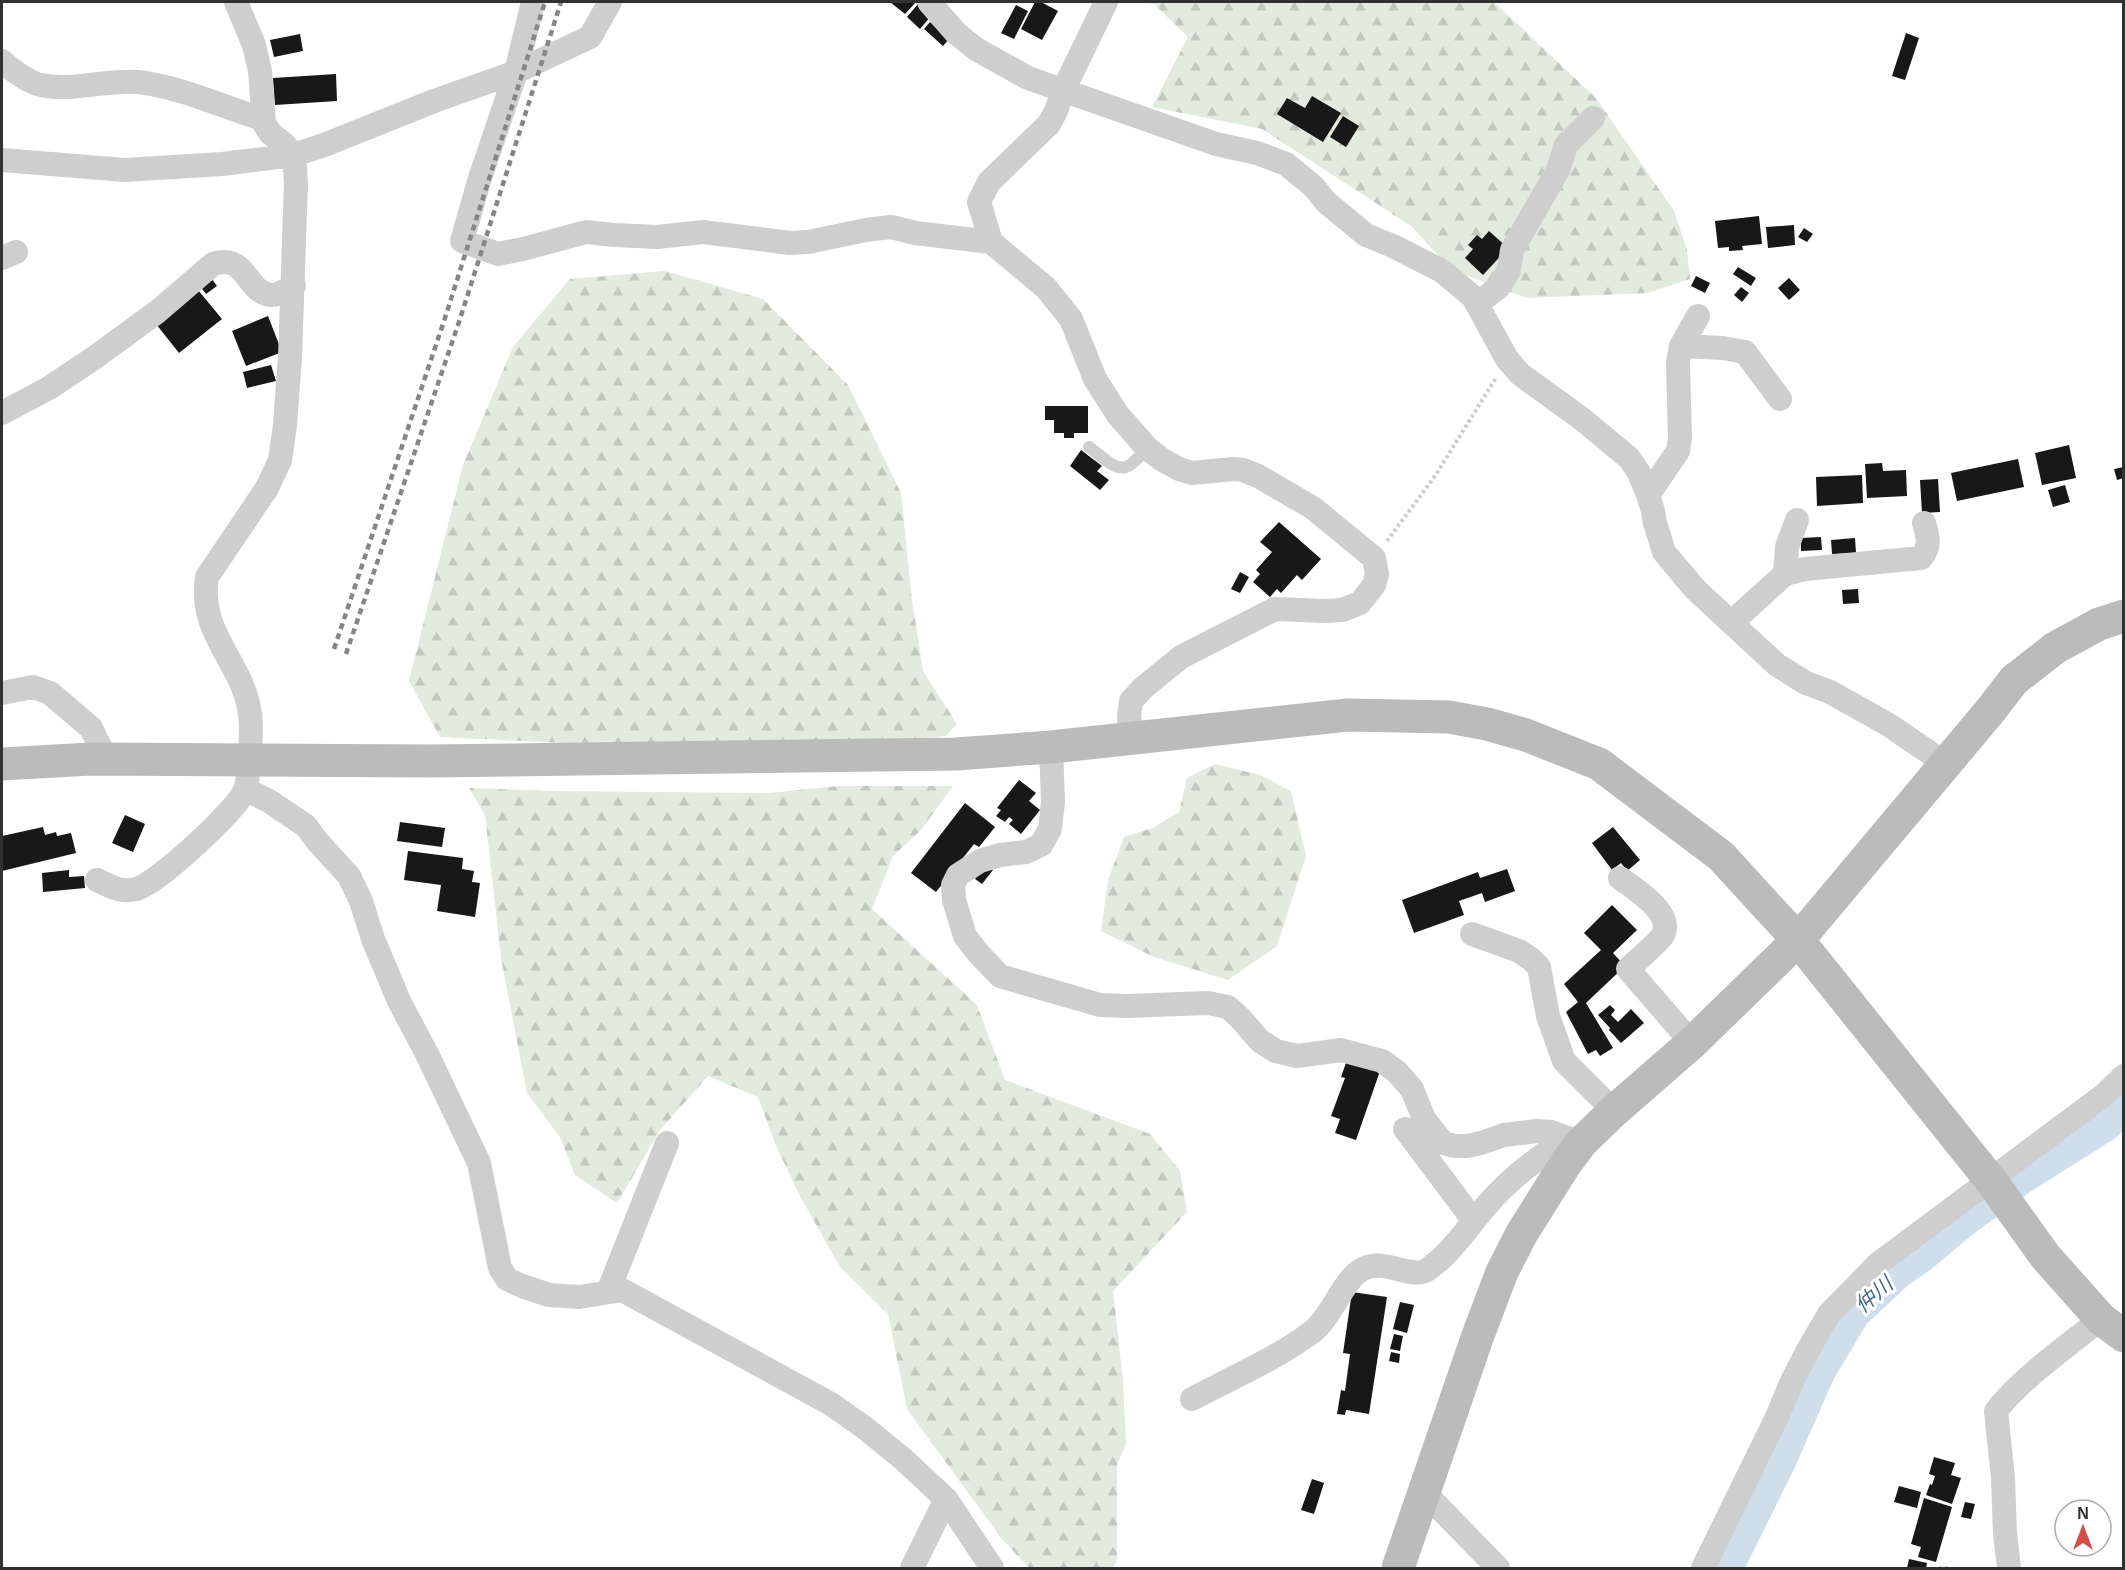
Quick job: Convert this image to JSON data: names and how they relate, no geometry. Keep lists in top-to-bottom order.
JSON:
{
  "water": ["仲川"],
  "north": "top"
}
